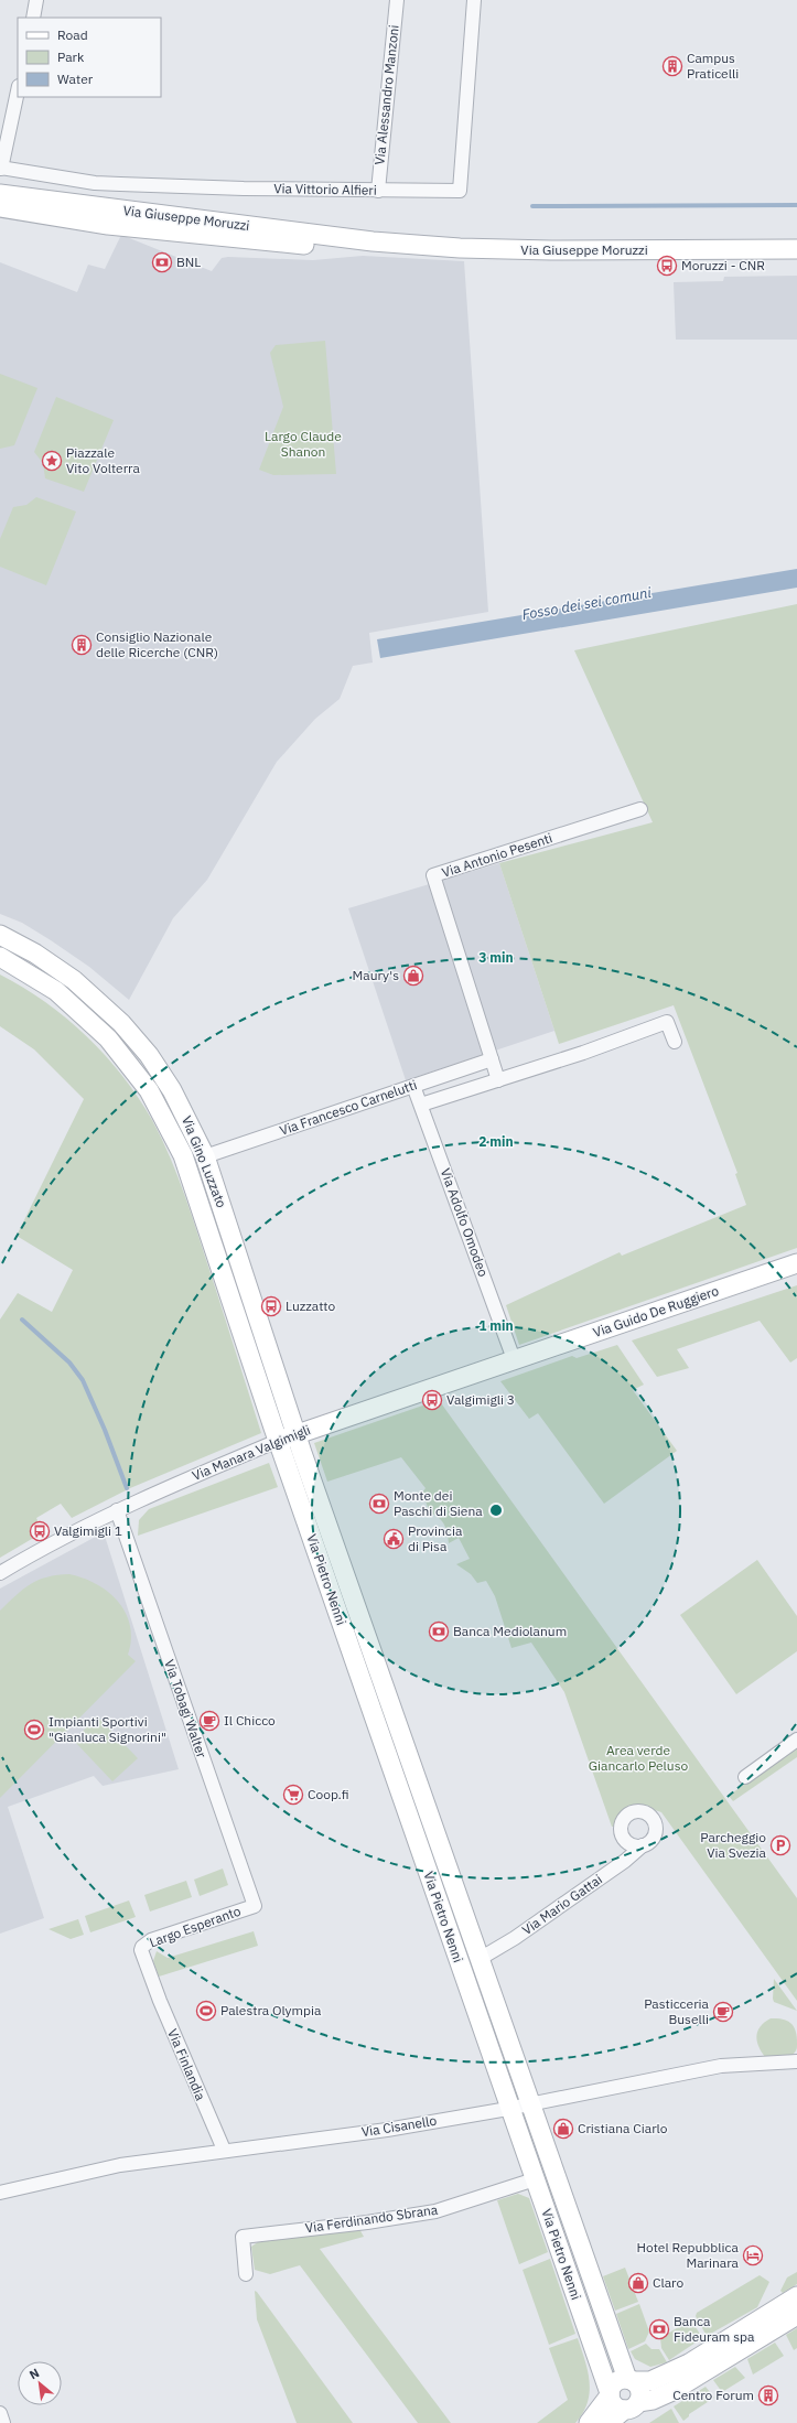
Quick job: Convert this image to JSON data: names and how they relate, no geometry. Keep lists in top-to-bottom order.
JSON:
{
  "streets": {
    "main road": [
      "Via Giuseppe Moruzzi",
      "Via Gino Luzzato",
      "Via Guido De Ruggiero",
      "Via Manara Valgimigli",
      "Via Pietro Nenni"
    ],
    "street": [
      "Via Alessandro Manzoni",
      "Via Vittorio Alfieri",
      "Via Antonio Pesenti",
      "Via Francesco Carnelutti",
      "Via Adolfo Omodeo",
      "Via Tobagi Walter",
      "Via Mario Gattai",
      "Largo Esperanto",
      "Via Finlandia",
      "Via Cisanello",
      "Via Ferdinando Sbrana"
    ]
  },
  "crossings": [
    ["Via Alessandro Manzoni", "Via Vittorio Alfieri"],
    ["Via Antonio Pesenti", "Via Francesco Carnelutti"],
    ["Via Francesco Carnelutti", "Via Gino Luzzato"],
    ["Via Francesco Carnelutti", "Via Adolfo Omodeo"],
    ["Via Gino Luzzato", "Via Manara Valgimigli"],
    ["Via Gino Luzzato", "Via Pietro Nenni"],
    ["Via Adolfo Omodeo", "Via Guido De Ruggiero"],
    ["Via Adolfo Omodeo", "Via Manara Valgimigli"],
    ["Via Guido De Ruggiero", "Via Manara Valgimigli"],
    ["Via Manara Valgimigli", "Via Pietro Nenni"],
    ["Via Manara Valgimigli", "Via Tobagi Walter"],
    ["Via Pietro Nenni", "Via Mario Gattai"],
    ["Via Pietro Nenni", "Via Cisanello"],
    ["Via Pietro Nenni", "Via Ferdinando Sbrana"],
    ["Via Tobagi Walter", "Largo Esperanto"],
    ["Largo Esperanto", "Via Finlandia"],
    ["Via Finlandia", "Via Cisanello"]
  ],
  "water": ["Fosso dei sei comuni"],
  "parks": ["Largo Claude Shanon", "Area verde Giancarlo Peluso"],
  "places": {
    "building": ["Campus Praticelli", "Consiglio Nazionale delle Ricerche (CNR)", "Centro Forum"],
    "bank": [
      "BNL",
      "Monte dei Paschi di Siena",
      "Banca Mediolanum",
      "Banca Fideuram spa"
    ],
    "bus stop": [
      "Moruzzi - CNR",
      "Luzzatto",
      "Valgimigli 3",
      "Valgimigli 1"
    ],
    "place": ["Piazzale Vito Volterra"],
    "shop": ["Maury's", "Cristiana Ciarlo", "Claro"],
    "public building": ["Provincia di Pisa"],
    "cafe": ["Il Chicco", "Pasticceria Buselli"],
    "sports": ["Impianti Sportivi \"Gianluca Signorini\"", "Palestra Olympia"],
    "supermarket": ["Coop.fi"],
    "parking": ["Parcheggio Via Svezia"],
    "hotel": ["Hotel Repubblica Marinara"]
  },
  "legend": ["Road", "Park", "Water"],
  "north": "top left",
  "rings": ["3 min", "2 min", "1 min"]
}
